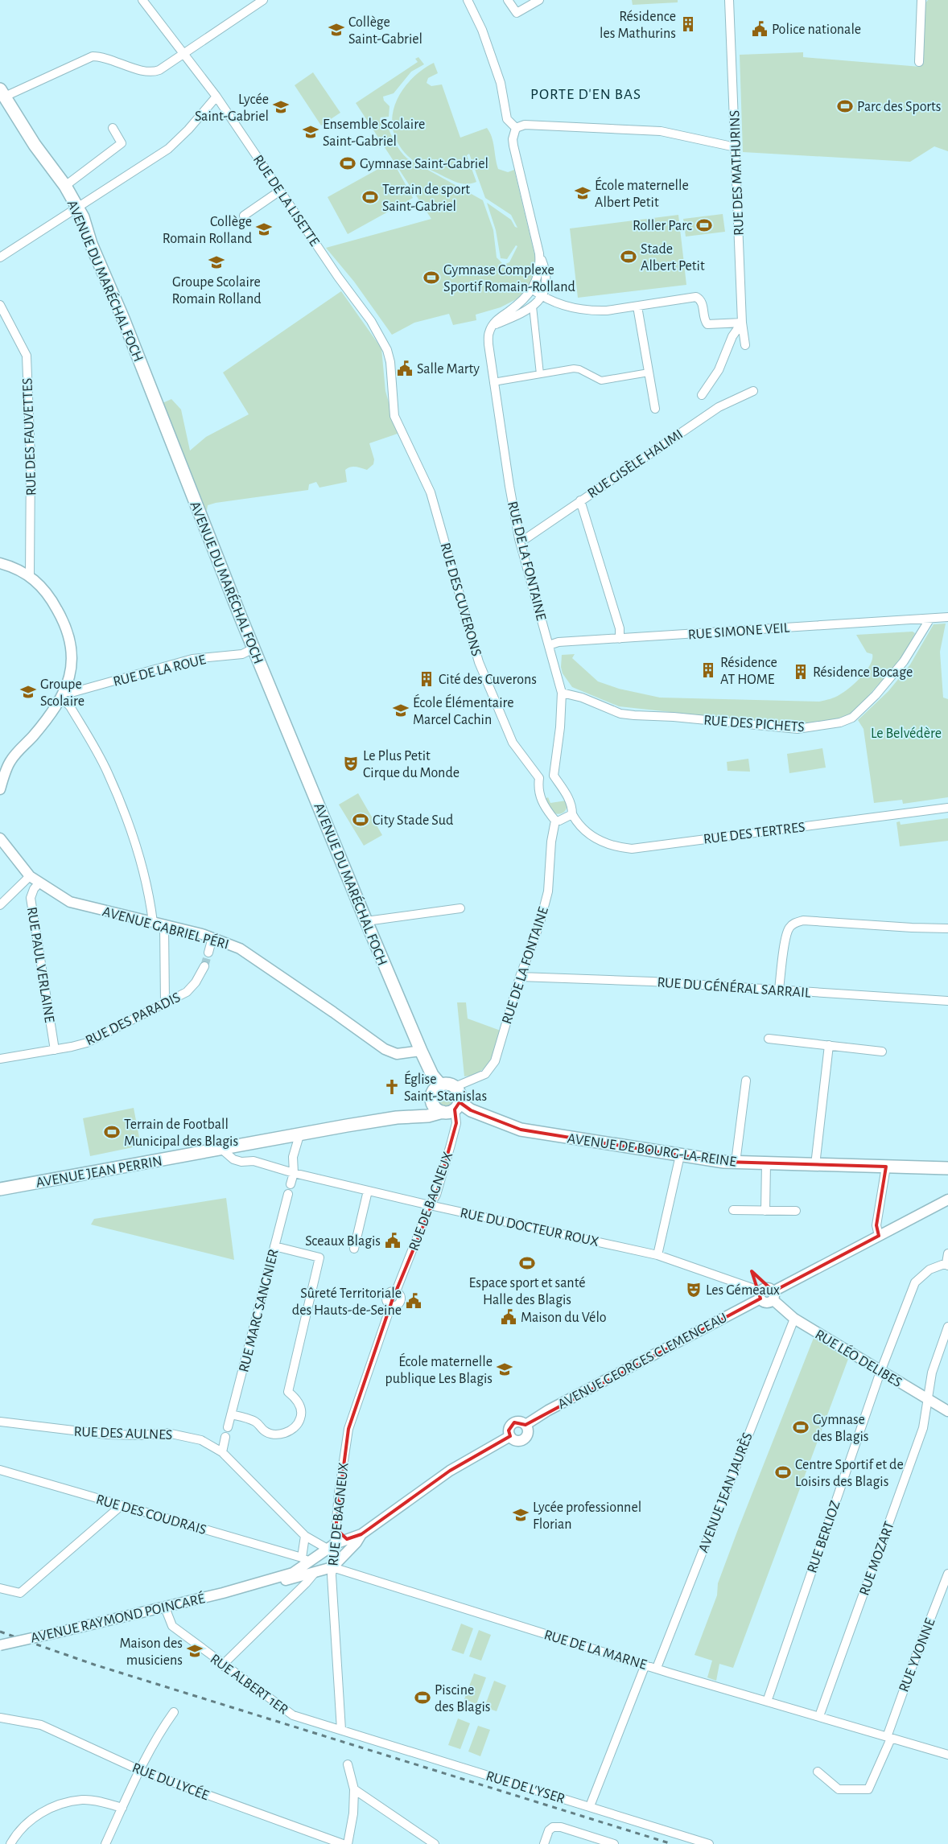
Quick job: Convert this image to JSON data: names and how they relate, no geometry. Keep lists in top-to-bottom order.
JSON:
{
  "streets": {
    "main road": ["AVENUE DU MARÉCHAL FOCH", "AVENUE DE BOURG-LA-REINE", "AVENUE JEAN PERRIN"],
    "street": [
      "RUE DES MATHURINS",
      "RUE DE LA LISETTE",
      "RUE DES FAUVETTES",
      "RUE GISÈLE HALIMI",
      "RUE DE LA FONTAINE",
      "RUE DES CUVERONS",
      "RUE SIMONE VEIL",
      "RUE DE LA ROUE",
      "RUE DES PICHETS",
      "RUE DES TERTRES",
      "AVENUE GABRIEL PÉRI",
      "RUE PAUL VERLAINE",
      "RUE DU GÉNÉRAL SARRAIL",
      "RUE DES PARADIS",
      "RUE DE BAGNEUX",
      "RUE DU DOCTEUR ROUX",
      "RUE MARC SANGNIER",
      "RUE LÉO DELIBES",
      "AVENUE GEORGES CLEMENCEAU",
      "RUE DES AULNES",
      "AVENUE JEAN JAURÈS",
      "RUE DES COUDRAIS",
      "RUE BERLIOZ",
      "RUE MOZART",
      "AVENUE RAYMOND POINCARÉ",
      "RUE DE LA MARNE",
      "RUE YVONNE",
      "RUE ALBERT 1ER",
      "RUE DU LYCÉE",
      "RUE DE L'YSER"
    ]
  },
  "crossings": [
    ["RUE DE LA LISETTE", "RUE DES CUVERONS"],
    ["AVENUE DU MARÉCHAL FOCH", "RUE DE LA FONTAINE"],
    ["AVENUE DU MARÉCHAL FOCH", "RUE DE LA ROUE"],
    ["AVENUE DU MARÉCHAL FOCH", "AVENUE GABRIEL PÉRI"],
    ["AVENUE DU MARÉCHAL FOCH", "AVENUE DE BOURG-LA-REINE"],
    ["AVENUE DU MARÉCHAL FOCH", "AVENUE JEAN PERRIN"],
    ["AVENUE DU MARÉCHAL FOCH", "RUE DE BAGNEUX"],
    ["RUE GISÈLE HALIMI", "RUE DE LA FONTAINE"],
    ["RUE DE LA FONTAINE", "RUE SIMONE VEIL"],
    ["RUE DE LA FONTAINE", "RUE DES PICHETS"],
    ["RUE DE LA FONTAINE", "RUE DU GÉNÉRAL SARRAIL"],
    ["RUE DE LA FONTAINE", "AVENUE DE BOURG-LA-REINE"],
    ["RUE DE LA FONTAINE", "AVENUE JEAN PERRIN"],
    ["RUE DE LA FONTAINE", "RUE DE BAGNEUX"],
    ["RUE SIMONE VEIL", "RUE DES PICHETS"],
    ["AVENUE GABRIEL PÉRI", "RUE PAUL VERLAINE"],
    ["RUE PAUL VERLAINE", "RUE DES PARADIS"],
    ["AVENUE DE BOURG-LA-REINE", "AVENUE JEAN PERRIN"],
    ["AVENUE DE BOURG-LA-REINE", "RUE DE BAGNEUX"],
    ["AVENUE JEAN PERRIN", "RUE DE BAGNEUX"],
    ["RUE DE BAGNEUX", "RUE DU DOCTEUR ROUX"],
    ["RUE DE BAGNEUX", "RUE DES AULNES"],
    ["RUE DE BAGNEUX", "AVENUE RAYMOND POINCARÉ"],
    ["RUE DE BAGNEUX", "RUE DE LA MARNE"],
    ["RUE DE BAGNEUX", "RUE ALBERT 1ER"],
    ["RUE DE BAGNEUX", "RUE DE L'YSER"],
    ["RUE DU DOCTEUR ROUX", "AVENUE GEORGES CLEMENCEAU"],
    ["RUE LÉO DELIBES", "AVENUE JEAN JAURÈS"],
    ["RUE LÉO DELIBES", "RUE BERLIOZ"],
    ["RUE LÉO DELIBES", "RUE MOZART"],
    ["AVENUE JEAN JAURÈS", "RUE DE LA MARNE"],
    ["RUE DES COUDRAIS", "AVENUE RAYMOND POINCARÉ"],
    ["RUE BERLIOZ", "RUE DE LA MARNE"],
    ["RUE MOZART", "RUE DE LA MARNE"],
    ["AVENUE RAYMOND POINCARÉ", "RUE DE LA MARNE"],
    ["AVENUE RAYMOND POINCARÉ", "RUE ALBERT 1ER"],
    ["RUE DE LA MARNE", "RUE YVONNE"],
    ["RUE ALBERT 1ER", "RUE DE L'YSER"]
  ],
  "districts": ["PORTE D'EN BAS"],
  "parks": ["Le Belvédère"],
  "places": {
    "building": [
      "Résidence les Mathurins",
      "Résidence AT HOME",
      "Résidence Bocage",
      "Cité des Cuverons"
    ],
    "public building": [
      "Police nationale",
      "Salle Marty",
      "Sceaux Blagis",
      "Sûreté Territoriale des Hauts-de-Seine",
      "Maison du Vélo"
    ],
    "school or university": [
      "Collège Saint-Gabriel",
      "Lycée Saint-Gabriel",
      "Ensemble Scolaire Saint-Gabriel",
      "École maternelle Albert Petit",
      "Collège Romain Rolland",
      "Groupe Scolaire Romain Rolland",
      "Groupe Scolaire",
      "École Élémentaire Marcel Cachin",
      "École maternelle publique Les Blagis",
      "Lycée professionnel Florian",
      "Maison des musiciens"
    ],
    "sports": [
      "Parc des Sports",
      "Gymnase Saint-Gabriel",
      "Terrain de sport Saint-Gabriel",
      "Roller Parc",
      "Stade Albert Petit",
      "Gymnase Complexe Sportif Romain-Rolland",
      "City Stade Sud",
      "Terrain de Football Municipal des Blagis",
      "Espace sport et santé Halle des Blagis",
      "Gymnase des Blagis",
      "Centre Sportif et de Loisirs des Blagis",
      "Piscine des Blagis"
    ],
    "theatre": ["Le Plus Petit Cirque du Monde", "Les Gémeaux"],
    "church": ["Église Saint-Stanislas"]
  }
}
